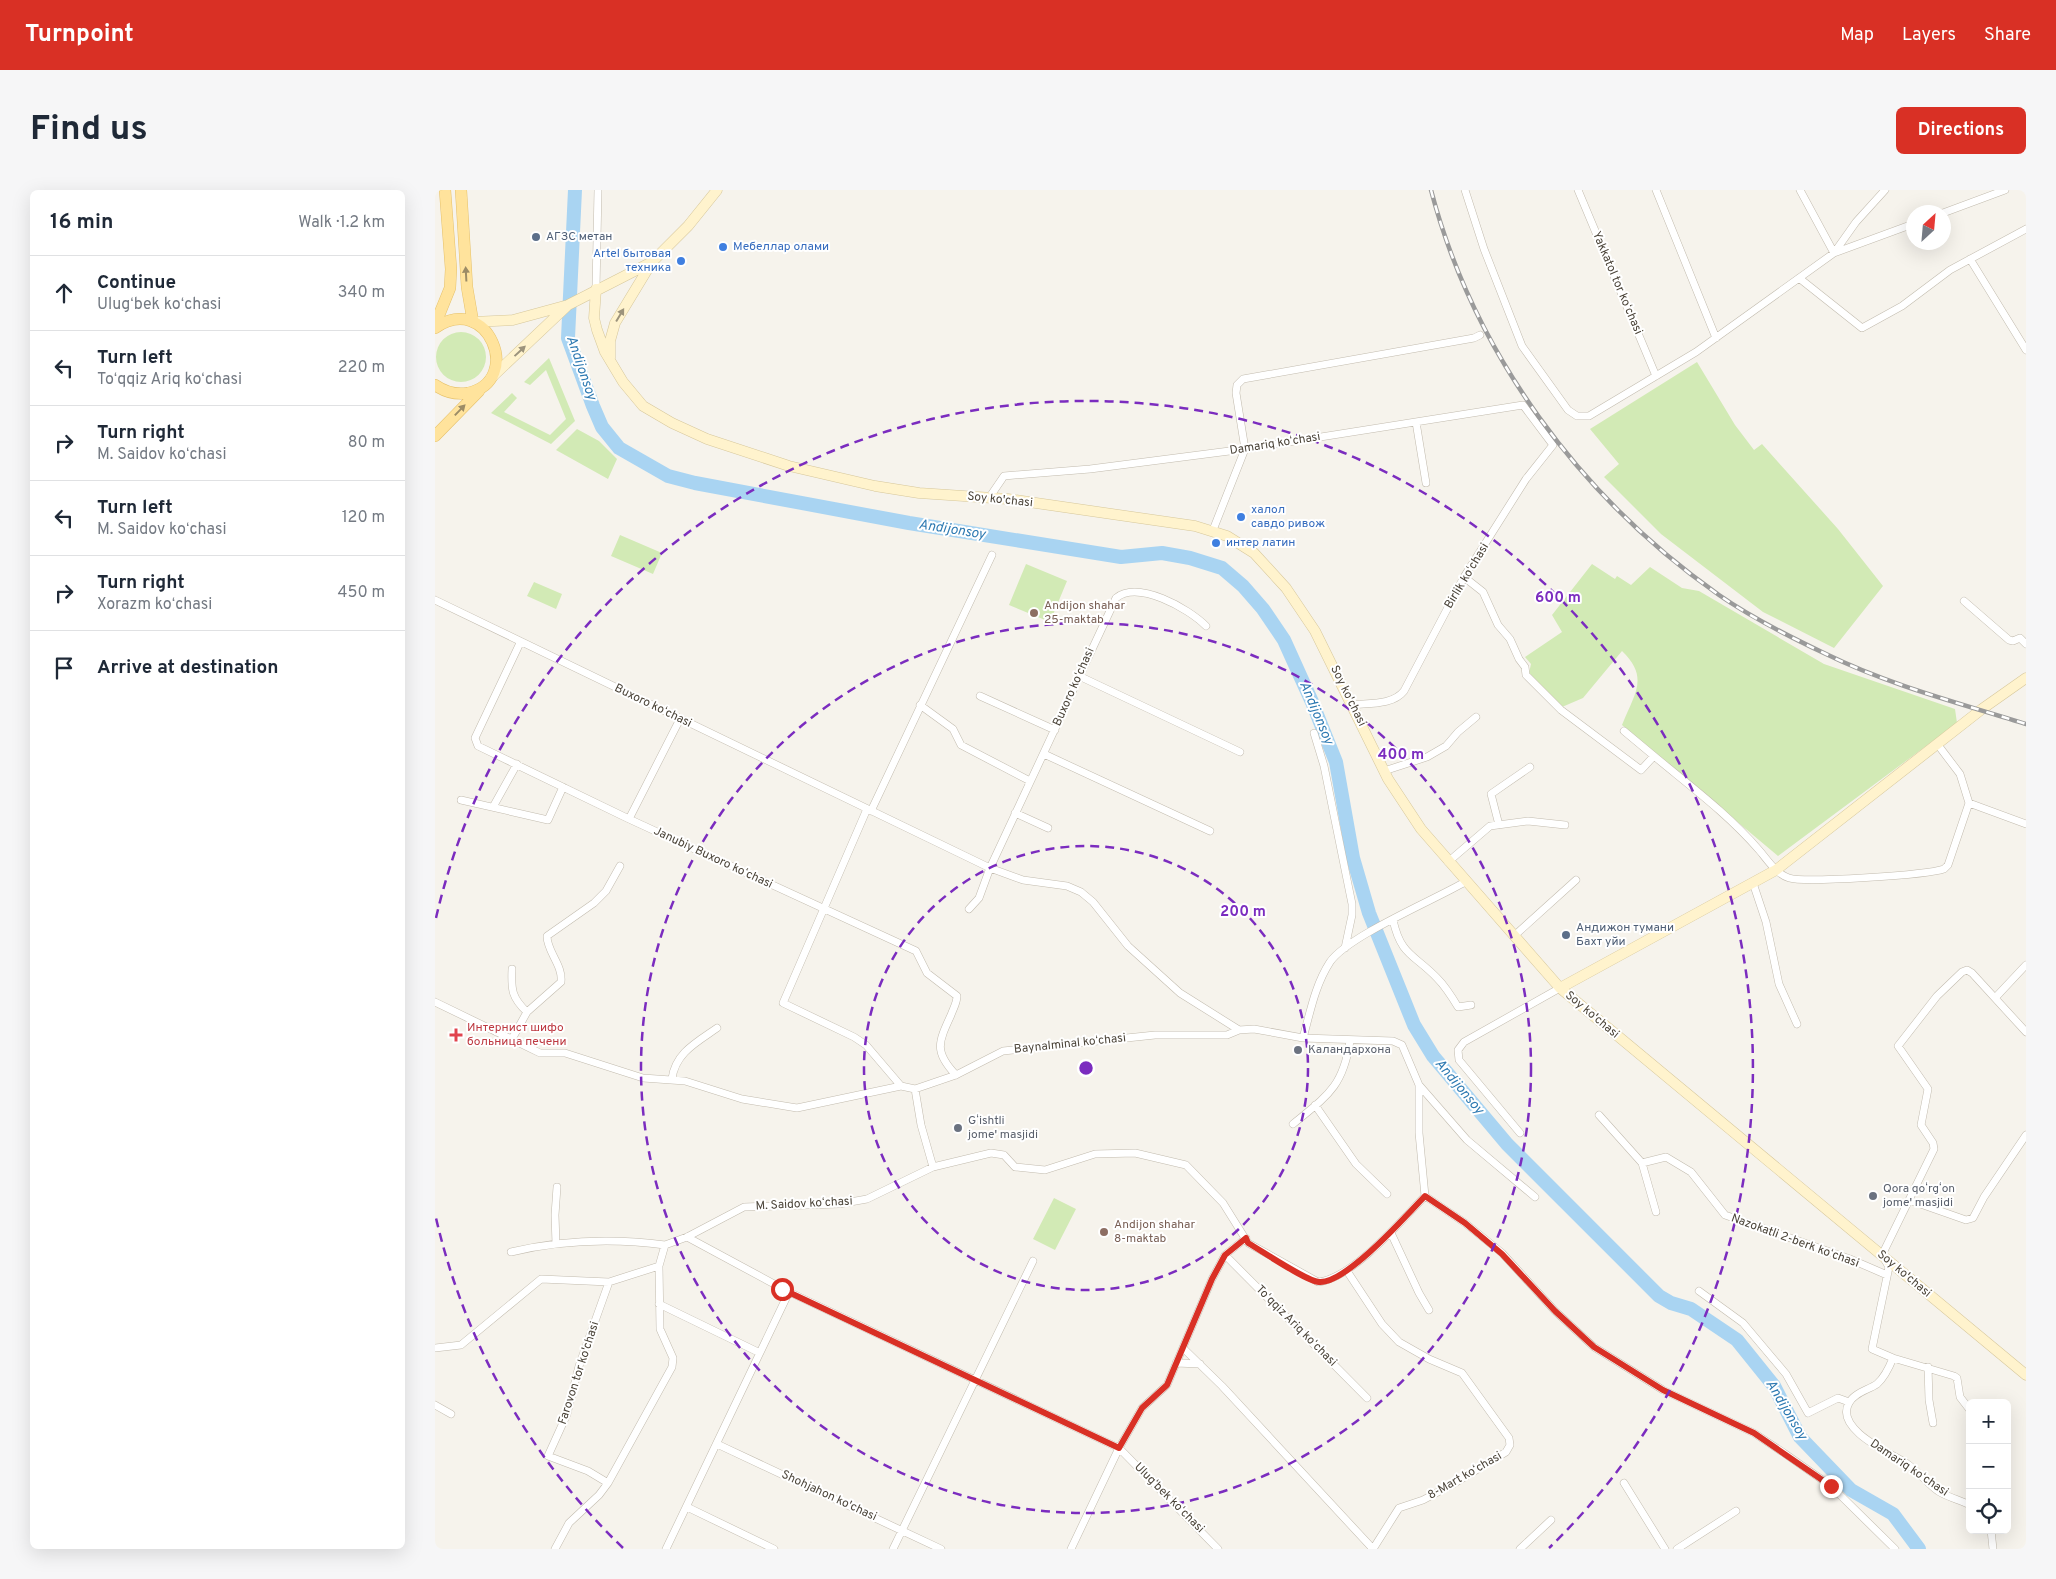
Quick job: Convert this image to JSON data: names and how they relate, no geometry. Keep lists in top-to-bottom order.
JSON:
{
  "streets": {
    "main road": ["Soy ko'chasi"],
    "street": [
      "Yakkatol tor koʻchasi",
      "Damariq koʻchasi",
      "Birlik koʻchasi",
      "Buxoro koʻchasi",
      "Janubiy Buxoro koʻchasi",
      "Baynalminal koʻchasi",
      "M. Saidov koʻchasi",
      "Nazokatli 2-berk koʻchasi",
      "Toʻqqiz Ariq koʻchasi",
      "Farovon tor ko'chasi",
      "8-Mart koʻchasi",
      "Shohjahon ko'chasi",
      "Ulugʻbek koʻchasi"
    ]
  },
  "crossings": [
    ["Damariq koʻchasi", "Soy ko'chasi"],
    ["Damariq koʻchasi", "Birlik koʻchasi"],
    ["Soy ko'chasi", "Birlik koʻchasi"],
    ["Buxoro koʻchasi", "Janubiy Buxoro koʻchasi"],
    ["Buxoro koʻchasi", "Baynalminal koʻchasi"],
    ["Janubiy Buxoro koʻchasi", "Baynalminal koʻchasi"],
    ["M. Saidov koʻchasi", "8-Mart koʻchasi"],
    ["M. Saidov koʻchasi", "Ulugʻbek koʻchasi"]
  ],
  "water": ["Andijonsoy"],
  "places": {
    "other": [
      "АГЗС метан",
      "Мебеллар олами",
      "Artel бытовая техника",
      "халол савдо ривож",
      "интер латин",
      "Andijon shahar 25-maktab",
      "Андижон тумани Бахт уйи",
      "Каландархона",
      "Gʻishtli jome' masjidi",
      "Qora qoʻrgʻon jome' masjidi",
      "Andijon shahar 8-maktab"
    ],
    "health": ["Интернист шифо больница печени"]
  },
  "north": "top right",
  "page": {
    "header": "Turnpoint",
    "nav": ["Map", "Layers", "Share"],
    "buttons": "Directions",
    "title": "Find us",
    "heading": ["16 min", "Walk · 1.2 km"],
    "list": [
      ["Continue", "Ulugʻbek koʻchasi", "340 m"],
      ["Turn left", "Toʻqqiz Ariq koʻchasi", "220 m"],
      ["Turn right", "M. Saidov koʻchasi", "80 m"],
      ["Turn left", "M. Saidov koʻchasi", "120 m"],
      ["Turn right", "Xorazm koʻchasi", "450 m"],
      "Arrive at destination"
    ],
    "map_buttons": ["+", "−"]
  },
  "rings": ["600 m", "400 m", "200 m"]
}
